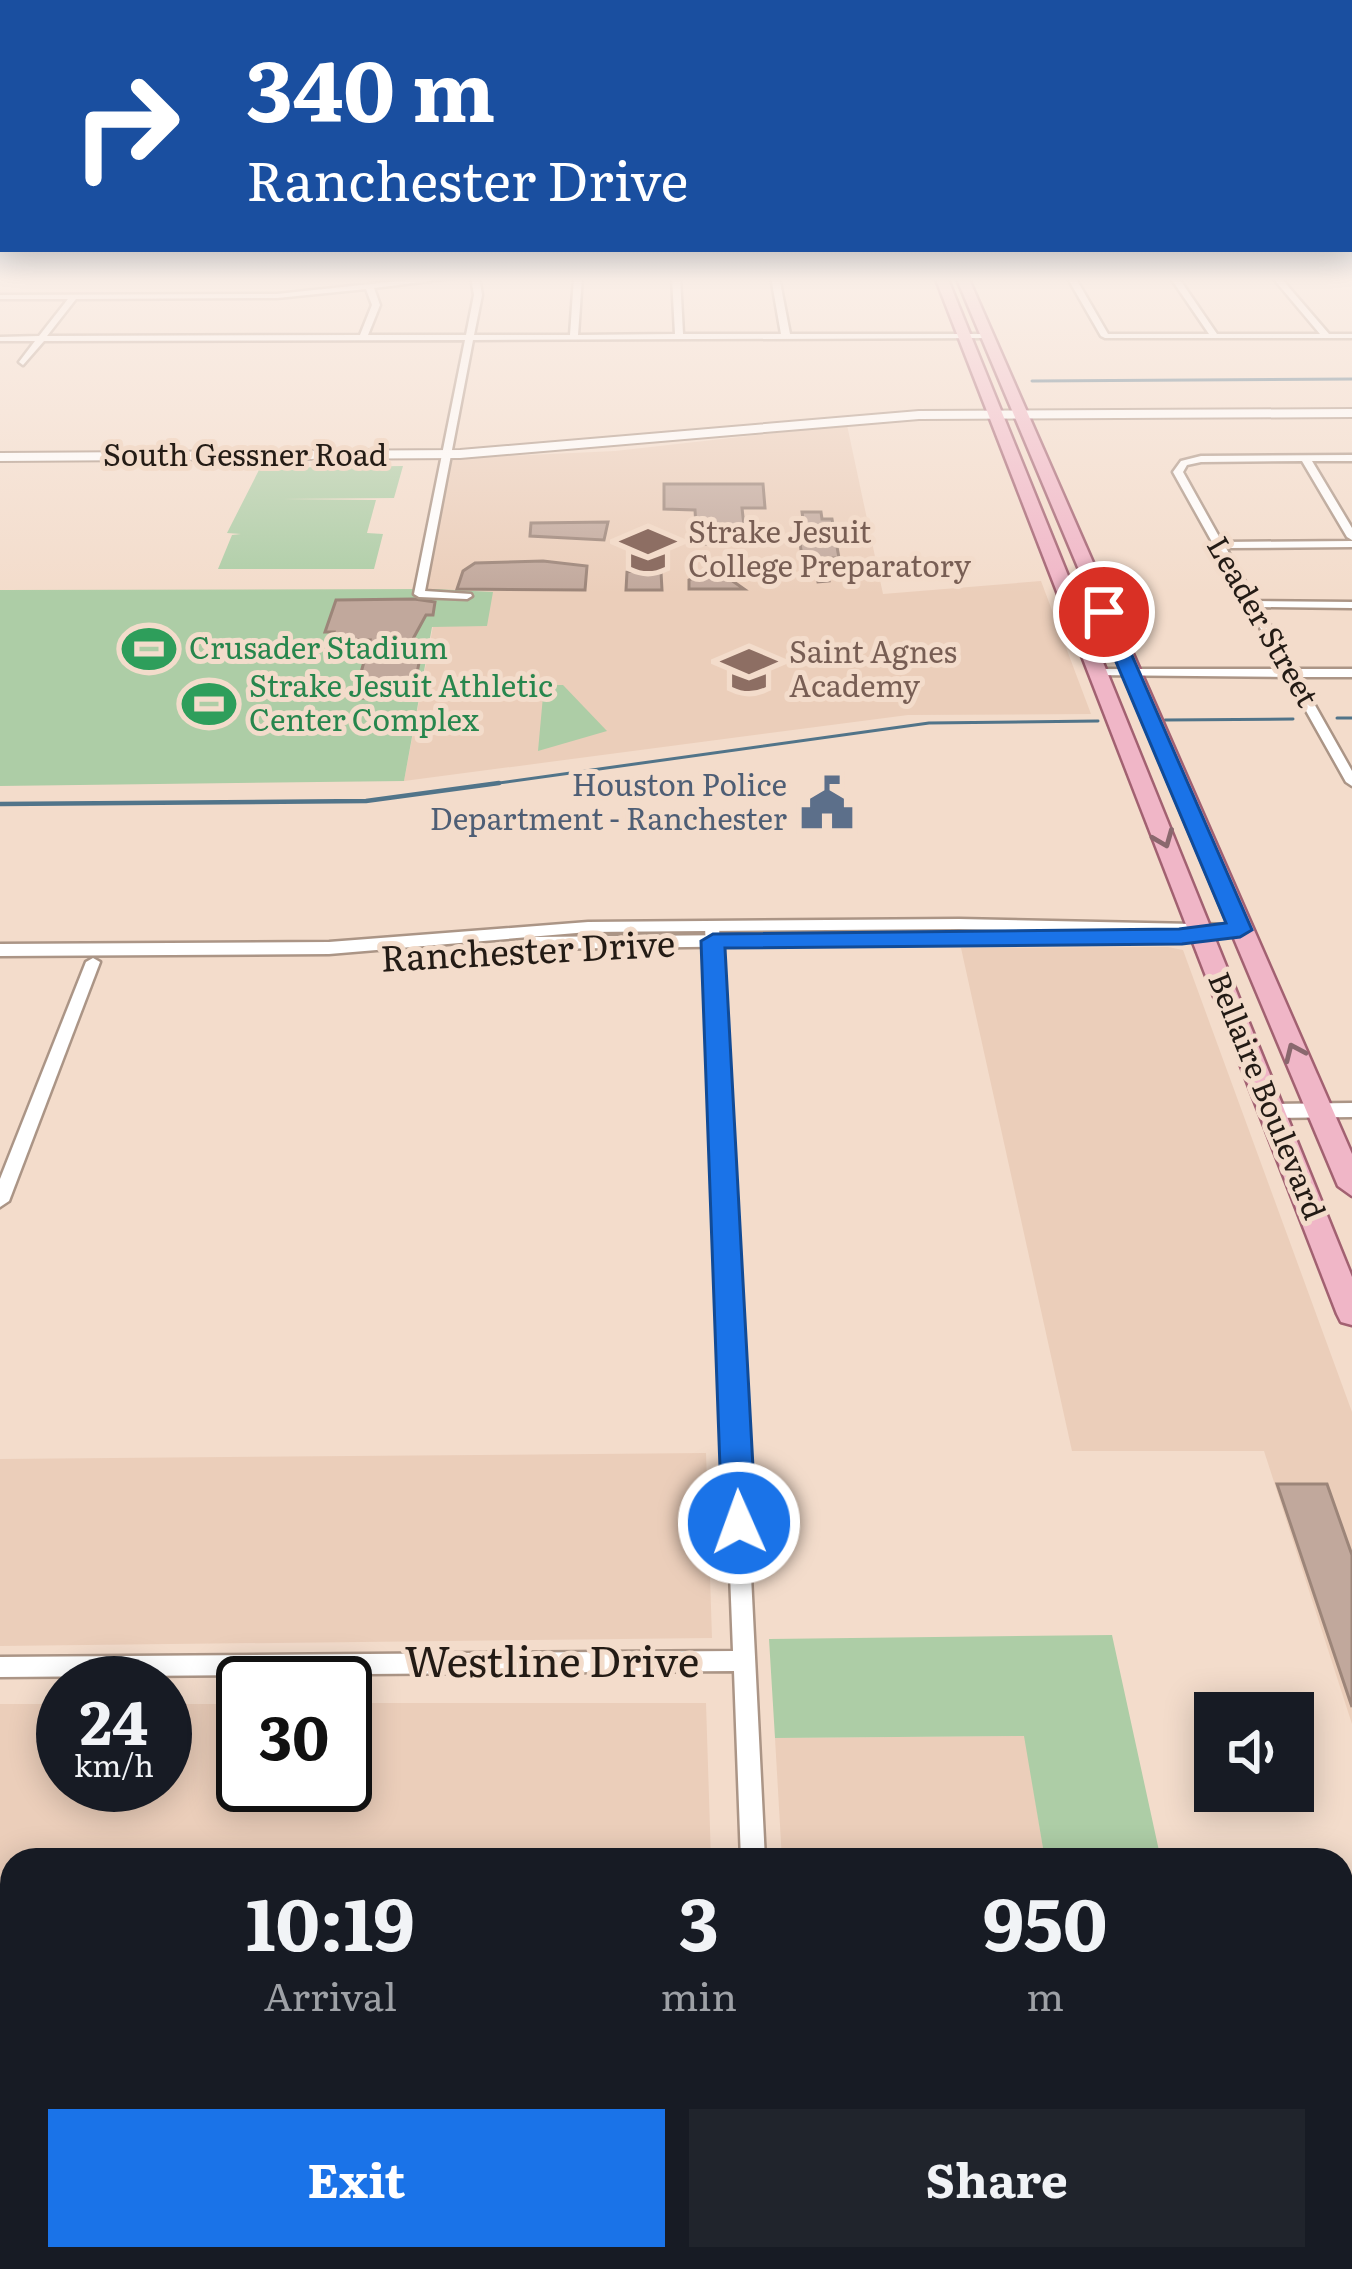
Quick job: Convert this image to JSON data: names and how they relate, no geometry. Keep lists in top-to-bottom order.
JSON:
{
  "streets": {
    "main road": ["South Gessner Road", "Bellaire Boulevard"],
    "street": ["Leader Street", "Ranchester Drive", "Westline Drive"]
  },
  "crossings": [
    ["South Gessner Road", "Bellaire Boulevard"],
    ["Ranchester Drive", "Bellaire Boulevard"]
  ],
  "places": {
    "school or university": ["Strake Jesuit College Preparatory", "Saint Agnes Academy"],
    "sports": ["Crusader Stadium", "Strake Jesuit Athletic Center Complex"],
    "public building": ["Houston Police Department - Ranchester"]
  },
  "page": {
    "turn": ["340 m", "Ranchester Drive"],
    "speed": "24 km/h",
    "limit": "30",
    "eta": [
      "10:19",
      "Arrival",
      "3",
      "min",
      "950",
      "m"
    ],
    "buttons": ["Exit", "Share"]
  }
}
